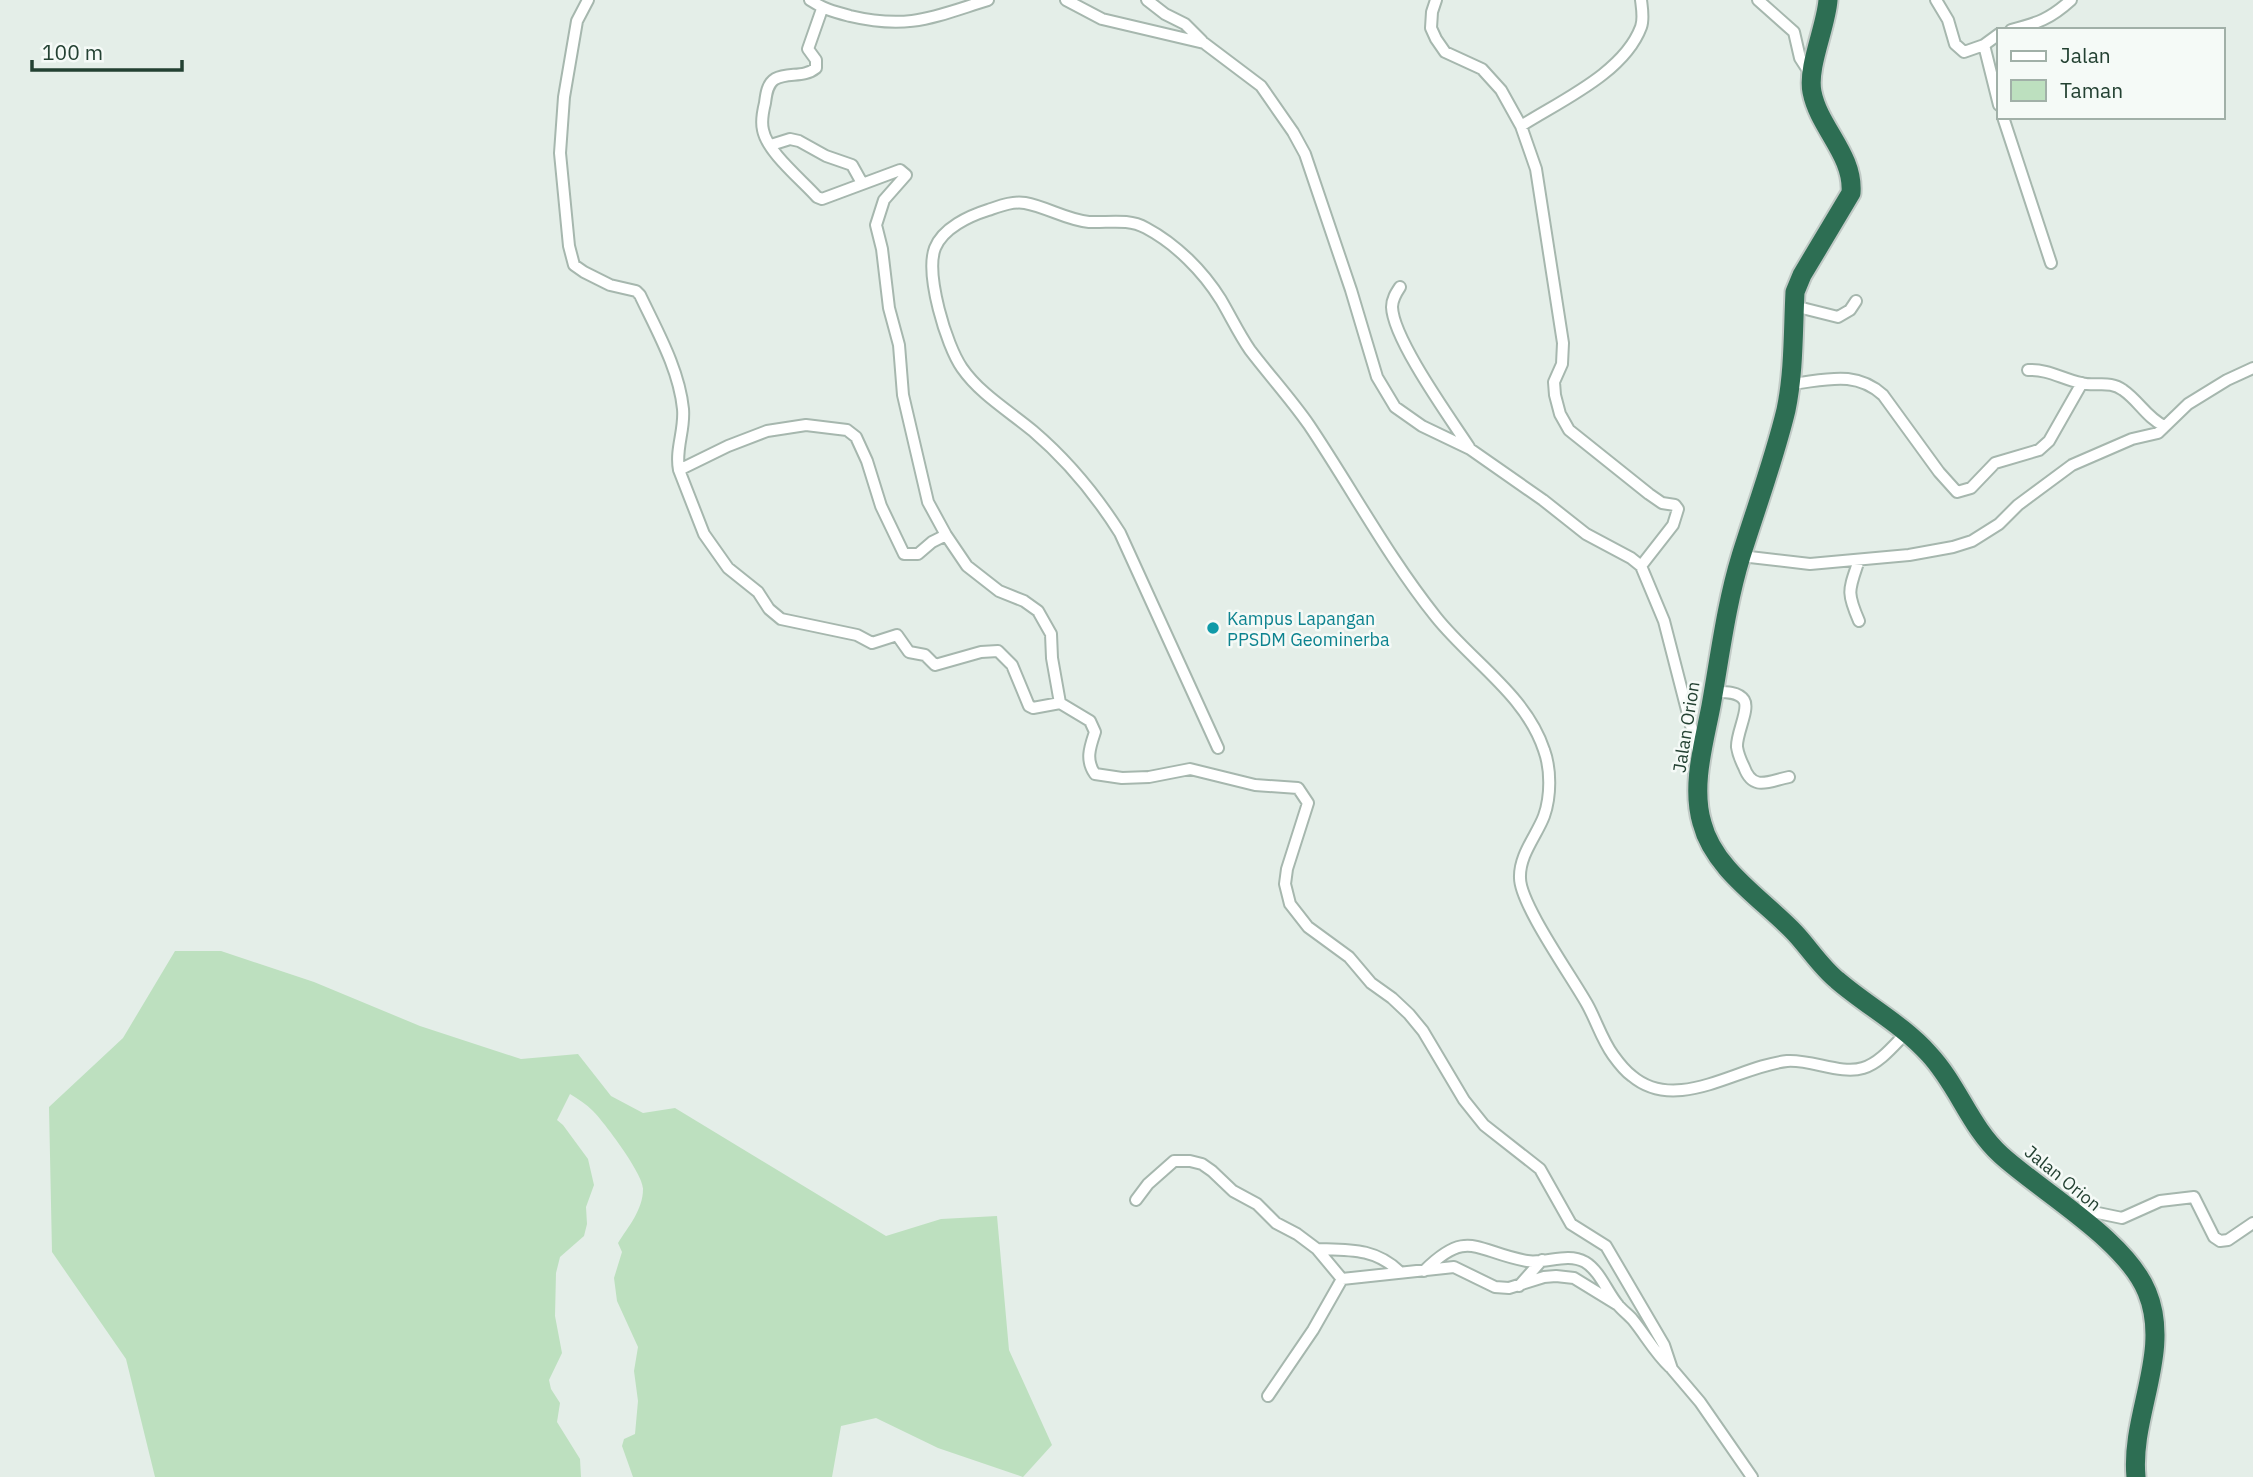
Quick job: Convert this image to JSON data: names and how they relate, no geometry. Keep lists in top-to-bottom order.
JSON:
{
  "streets": {
    "highway": ["Jalan Orion"]
  },
  "places": ["Kampus Lapangan PPSDM Geominerba"],
  "legend": ["Jalan", "Taman"],
  "scale_bar": "100 m"
}
